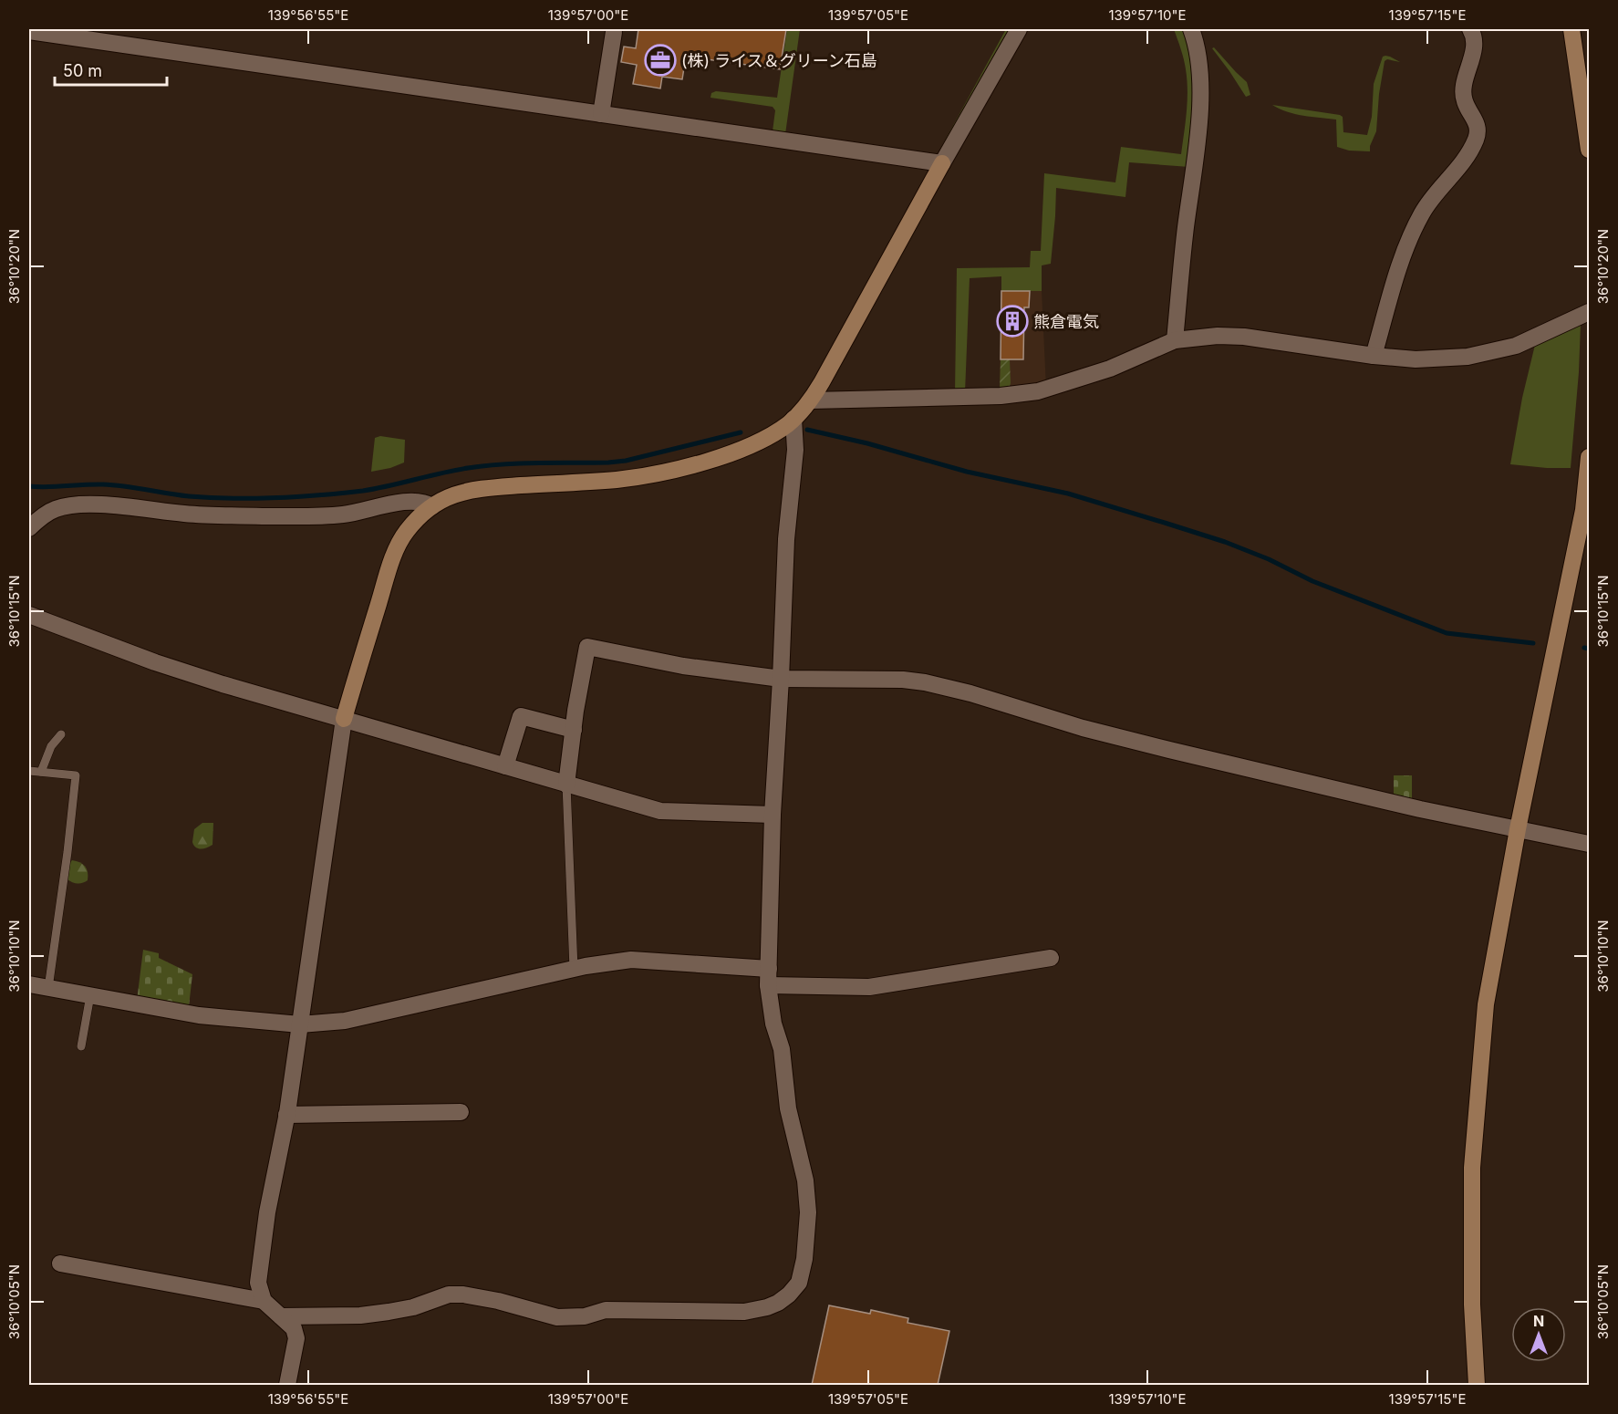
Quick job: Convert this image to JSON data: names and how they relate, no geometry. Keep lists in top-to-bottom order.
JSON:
{
  "places": {
    "office": ["(株) ライス＆グリーン石島"],
    "building": ["熊倉電気"]
  },
  "scale_bar": "50 m",
  "north": "top",
  "coordinates": [
    "139°56'55\"E",
    "139°57'00\"E",
    "139°57'05\"E",
    "139°57'10\"E",
    "139°57'15\"E",
    "36°10'20\"N",
    "36°10'15\"N",
    "36°10'10\"N",
    "36°10'05\"N"
  ]
}
